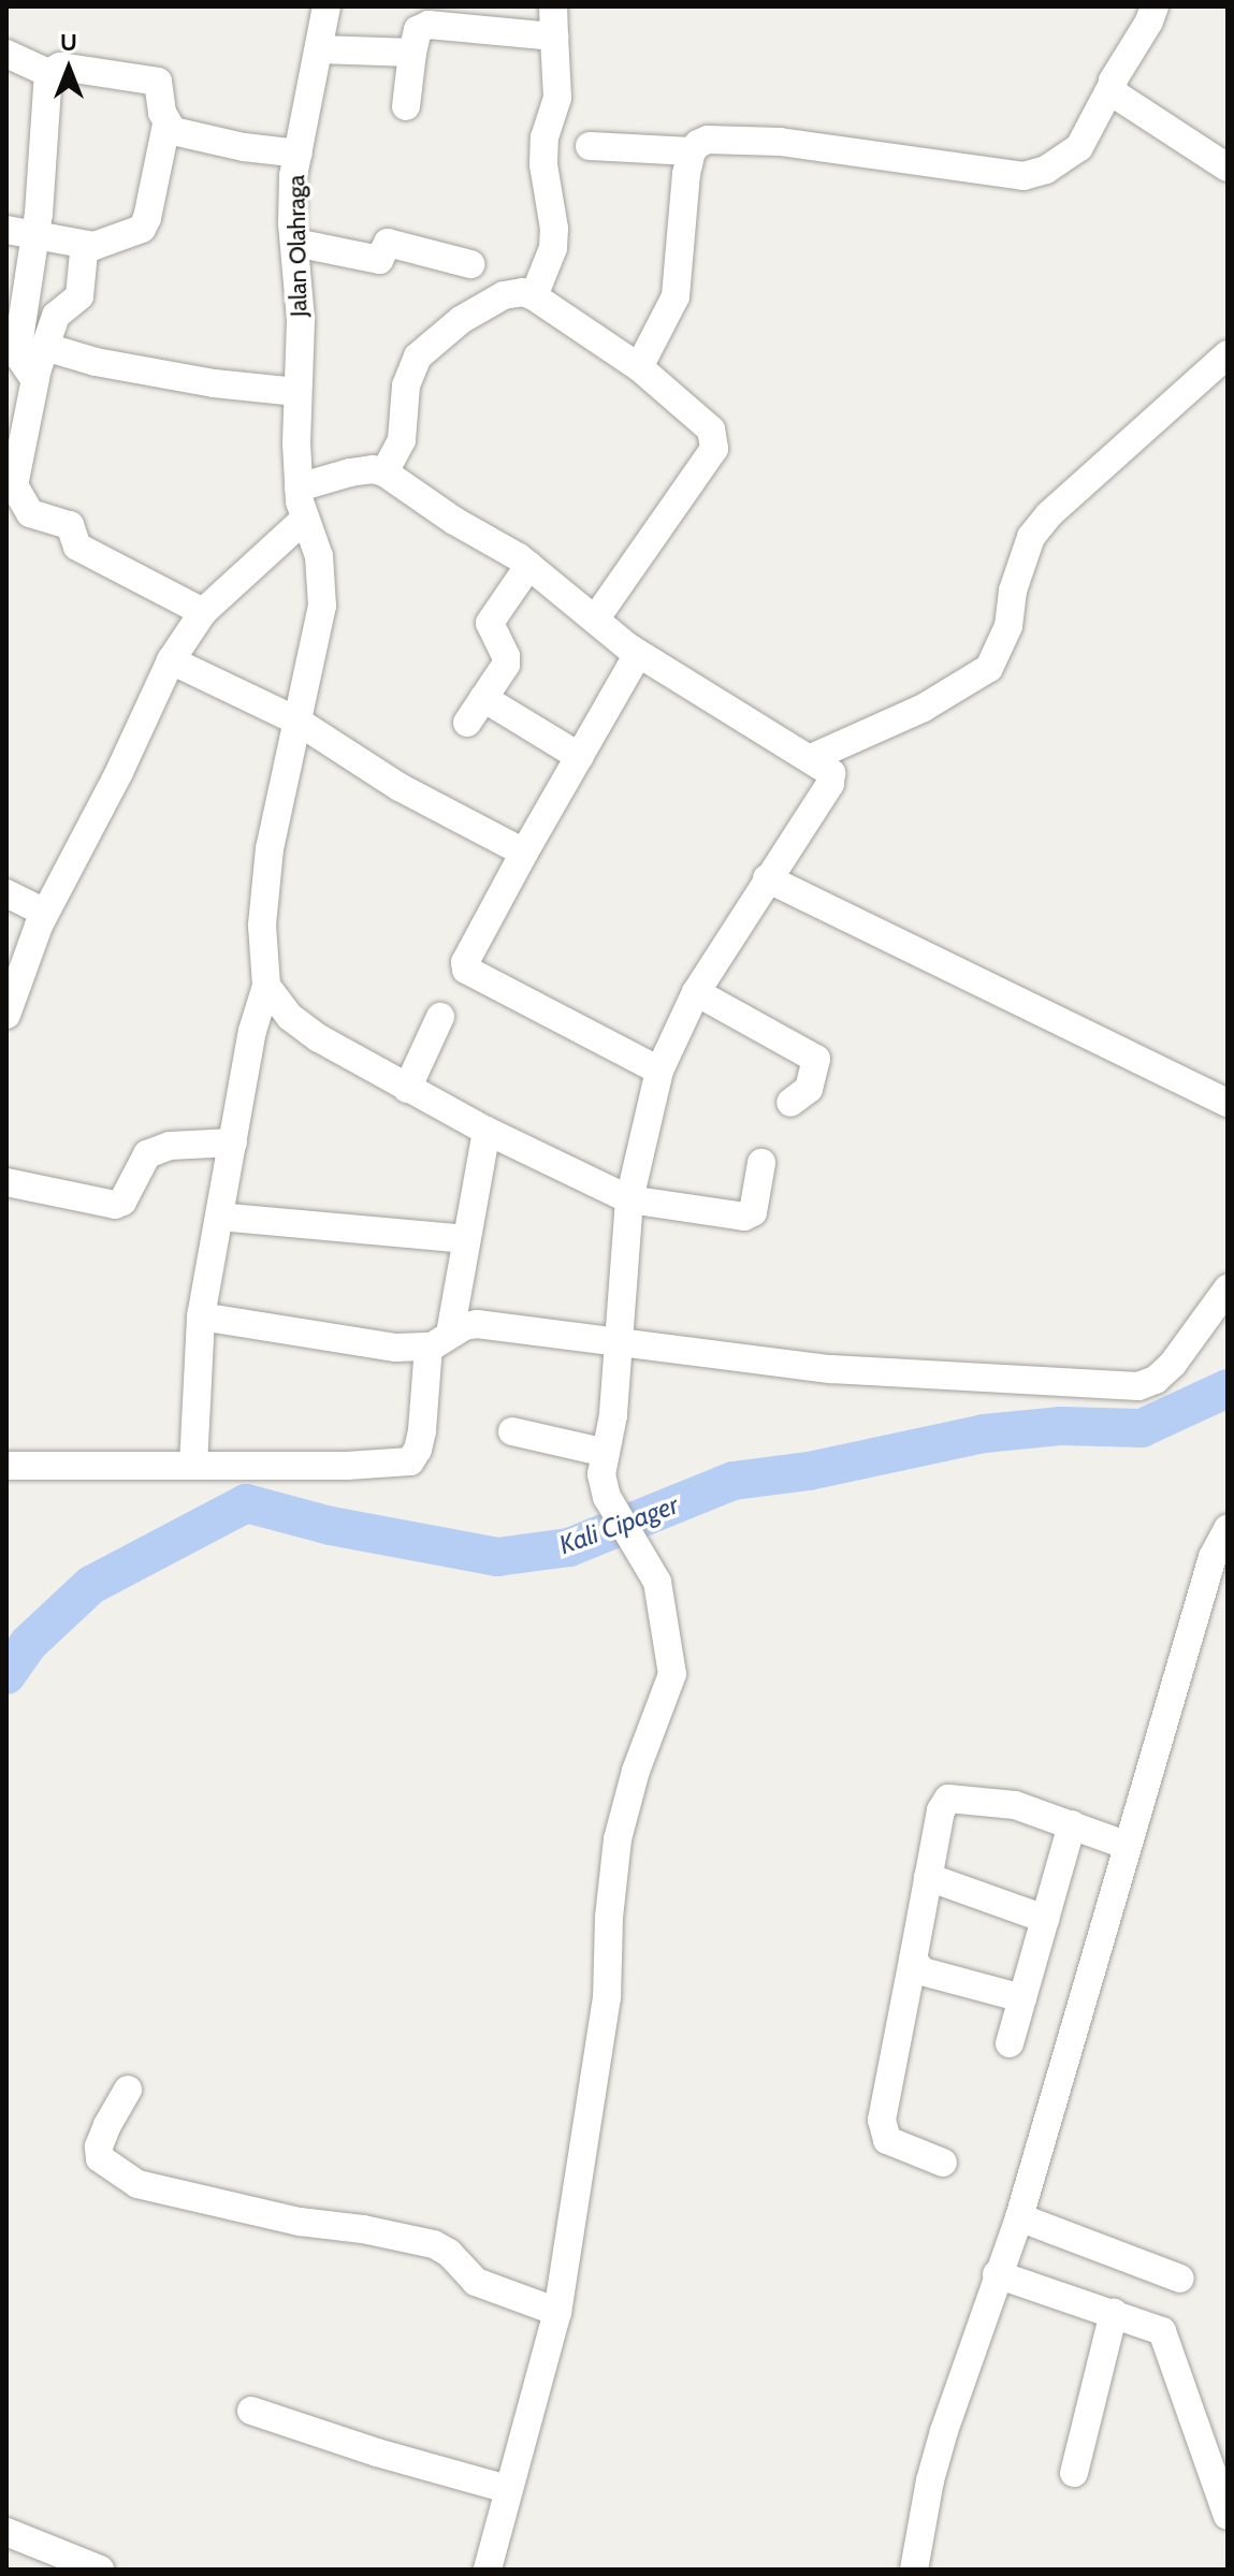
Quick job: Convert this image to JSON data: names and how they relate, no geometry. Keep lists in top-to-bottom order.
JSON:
{
  "streets": {
    "street": ["Jalan Olahraga"]
  },
  "water": ["Kali Cipager"],
  "north": "top"
}
